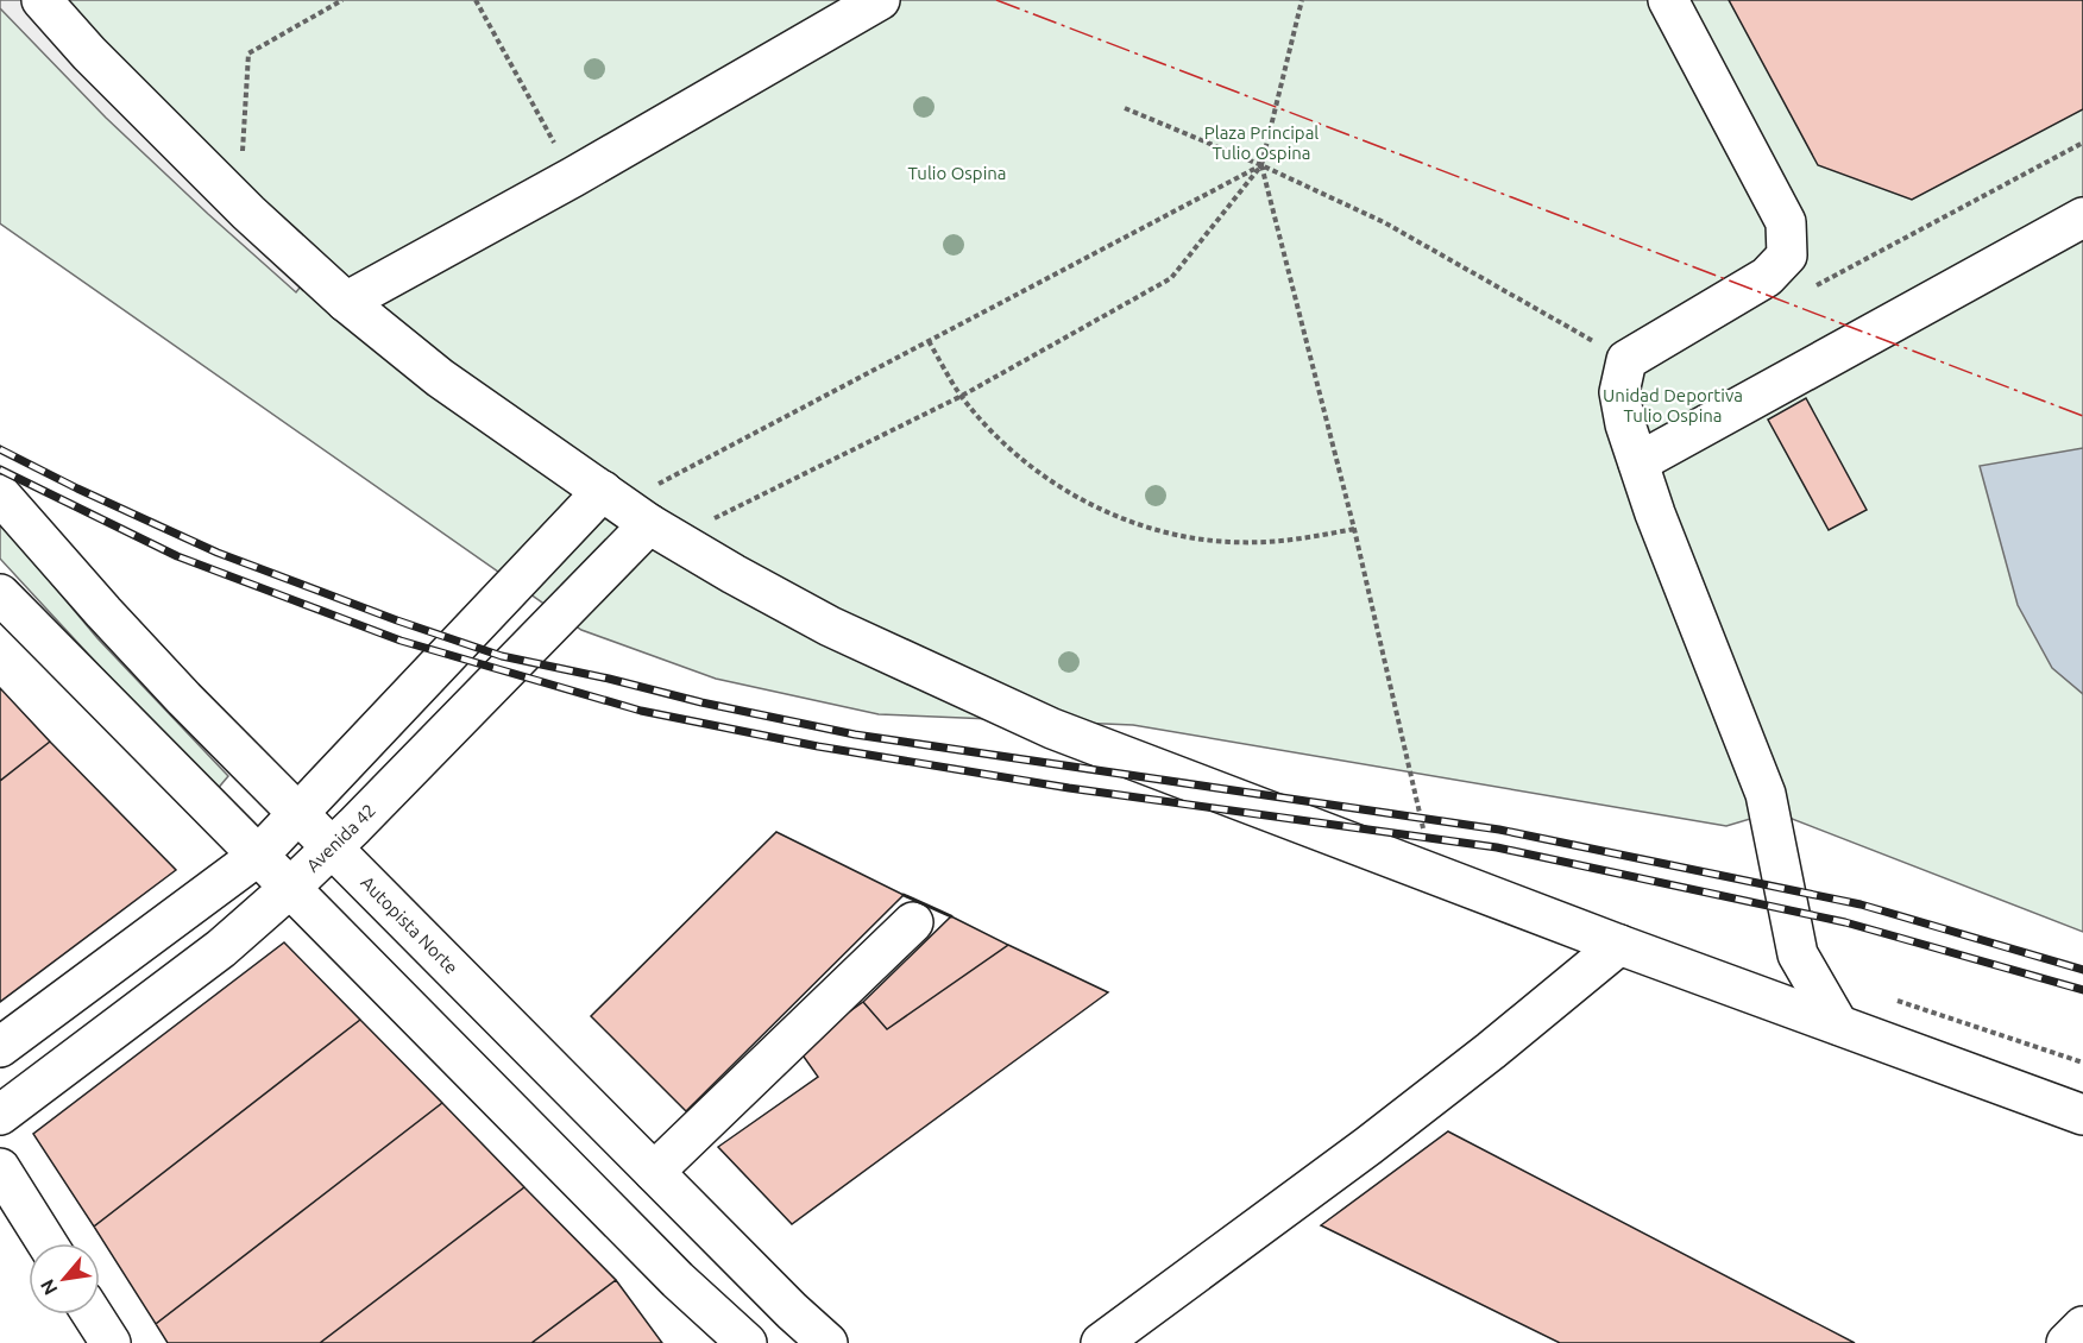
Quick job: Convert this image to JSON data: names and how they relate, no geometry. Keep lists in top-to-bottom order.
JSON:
{
  "streets": {
    "street": ["Avenida 42", "Autopista Norte"]
  },
  "crossings": [
    ["Avenida 42", "Autopista Norte"]
  ],
  "parks": ["Plaza Principal Tulio Ospina", "Tulio Ospina", "Unidad Deportiva Tulio Ospina"],
  "north": "bottom left"
}
